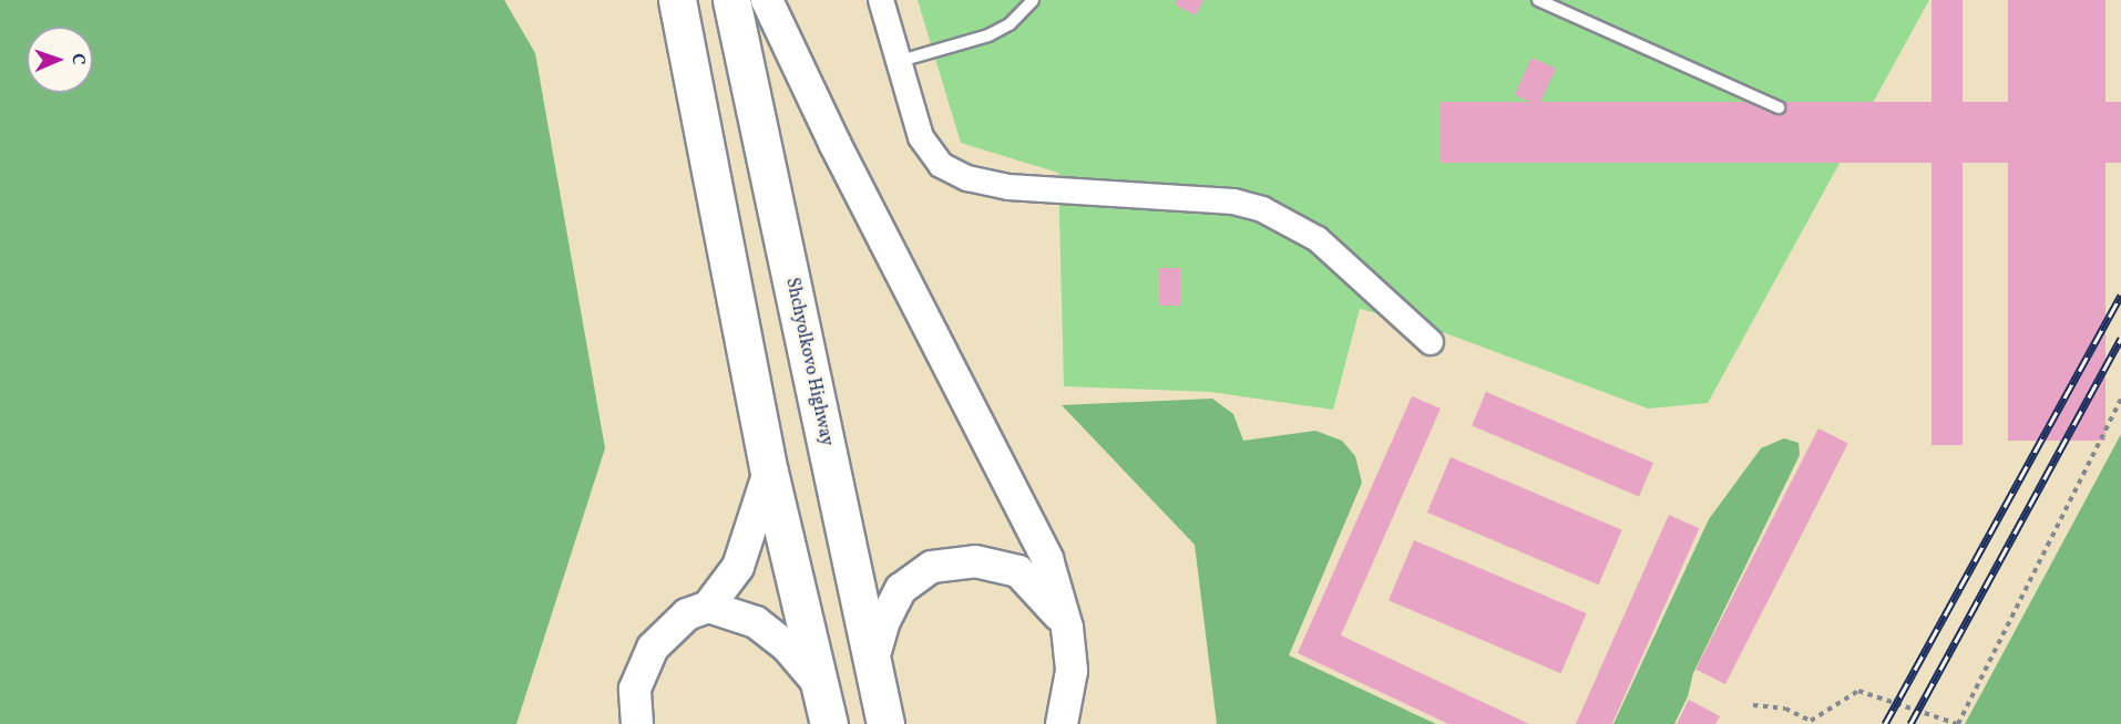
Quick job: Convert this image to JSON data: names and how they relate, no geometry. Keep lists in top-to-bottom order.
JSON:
{
  "streets": {
    "main road": ["Shchyolkovo Highway"]
  },
  "north": "right"
}
